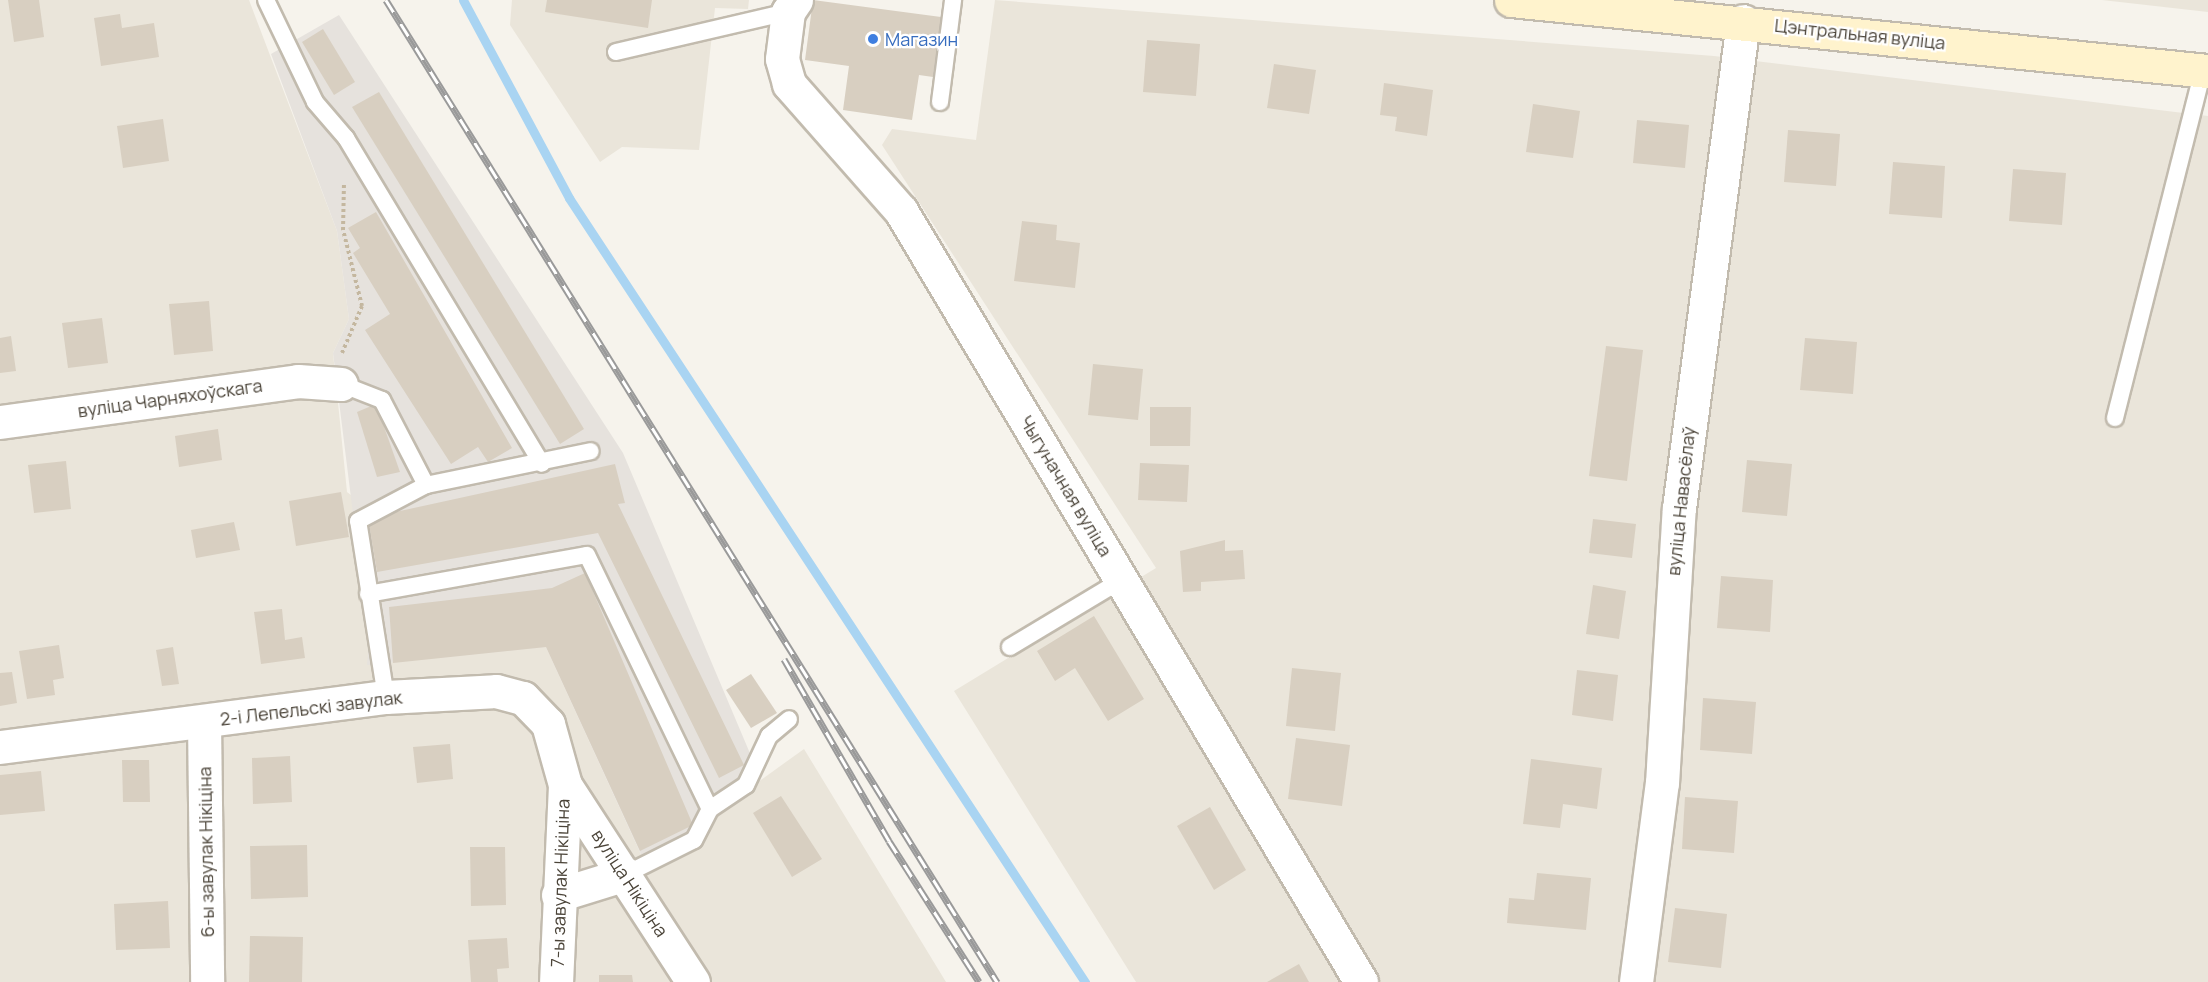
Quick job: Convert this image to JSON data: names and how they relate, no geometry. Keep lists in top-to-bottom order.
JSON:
{
  "streets": {
    "street": [
      "Цэнтральная вуліца",
      "вуліца Чарняхоўскага",
      "Чыгуначная вуліца",
      "вуліца Навасёлаў",
      "2-і Лепельскі завулак",
      "6-ы завулак Нікіціна",
      "7-ы завулак Нікіціна",
      "вуліца Нікіціна"
    ]
  },
  "crossings": [
    ["Цэнтральная вуліца", "вуліца Навасёлаў"],
    ["2-і Лепельскі завулак", "6-ы завулак Нікіціна"],
    ["2-і Лепельскі завулак", "7-ы завулак Нікіціна"],
    ["2-і Лепельскі завулак", "вуліца Нікіціна"],
    ["7-ы завулак Нікіціна", "вуліца Нікіціна"]
  ],
  "places": ["Магазин"]
}
